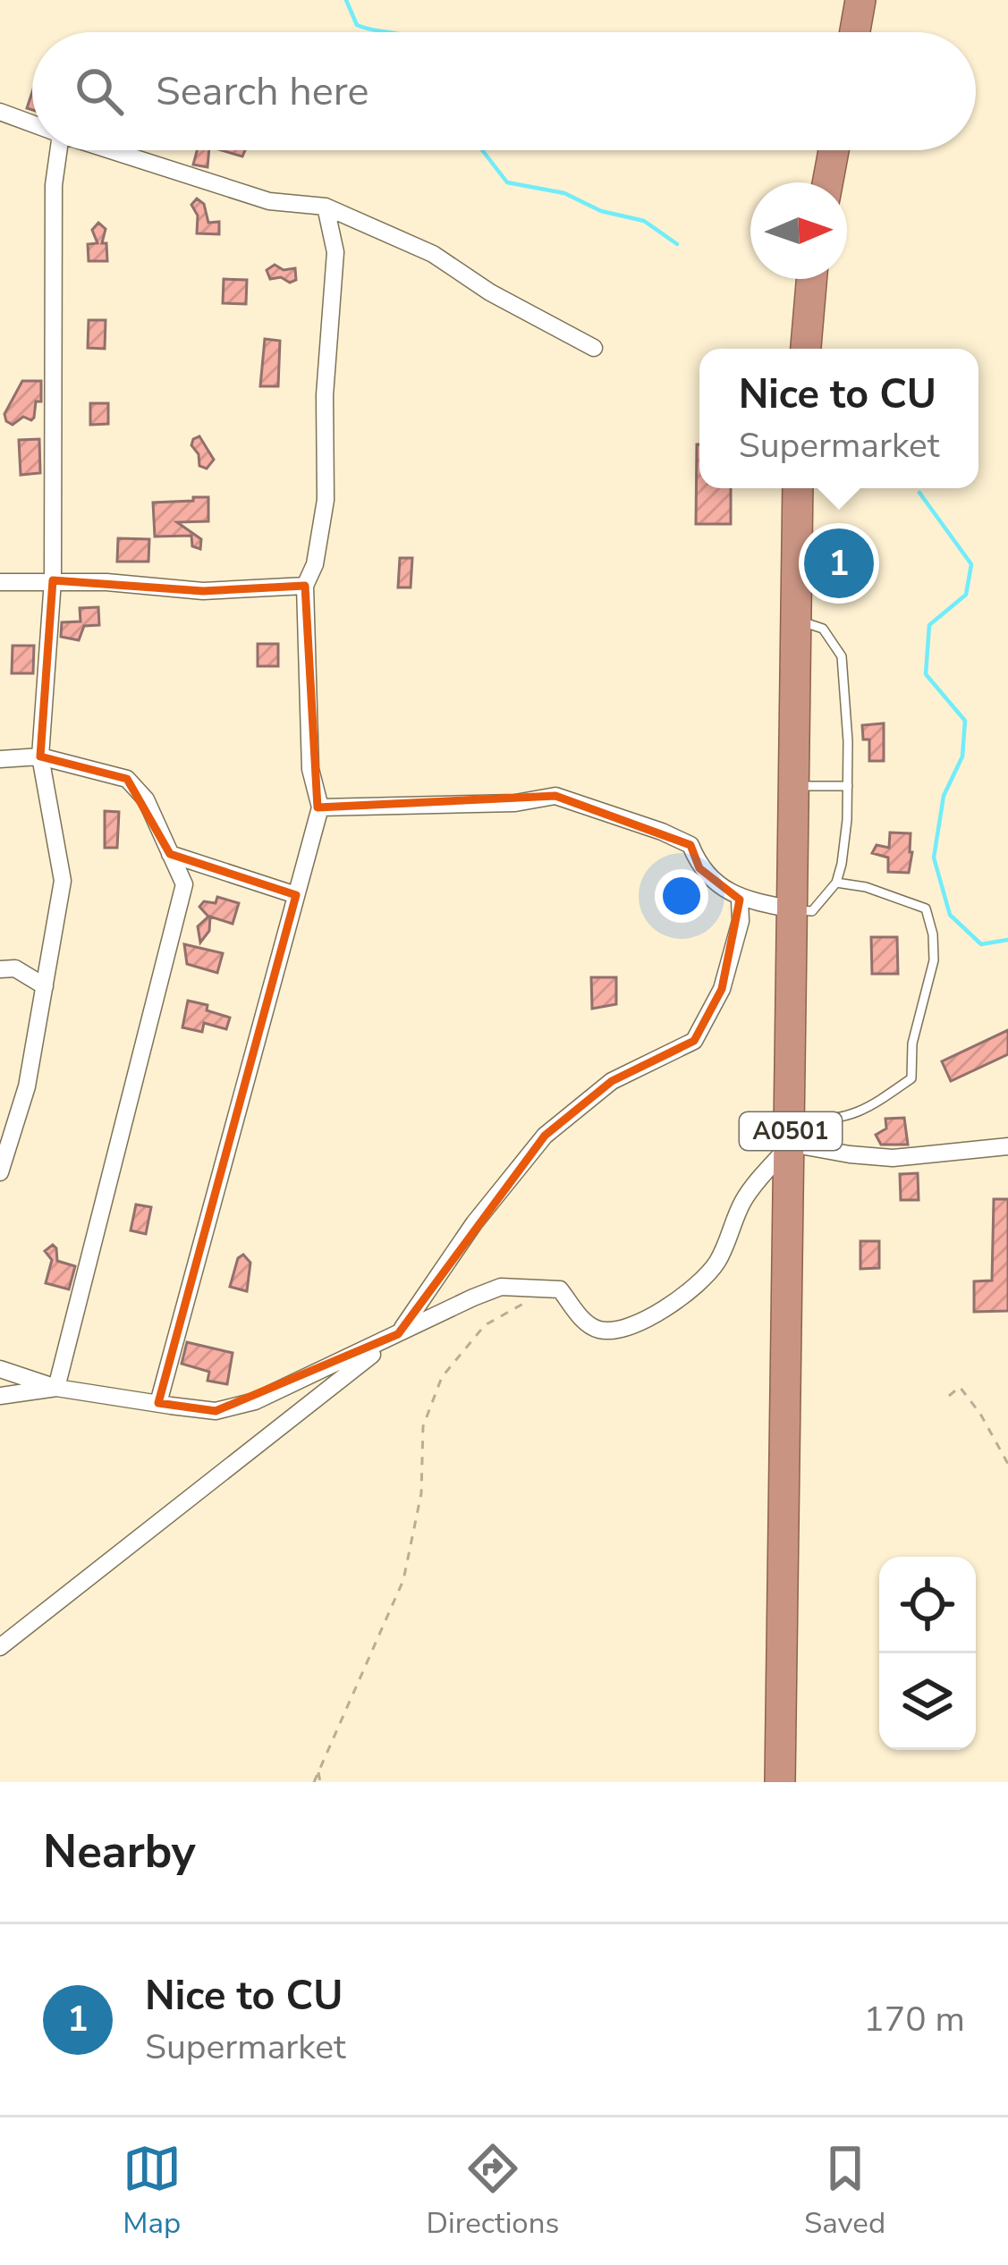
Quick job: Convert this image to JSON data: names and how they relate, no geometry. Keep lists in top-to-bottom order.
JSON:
{
  "streets": {
    "highway": ["A0501"]
  },
  "north": "right",
  "page": {
    "search": "Search here",
    "popup": ["Nice to CU", "Supermarket"],
    "pins": "1",
    "heading": "Nearby",
    "list": [
      {
        "mark": "1",
        "name": "Nice to CU",
        "note": "Supermarket",
        "value": "170 m"
      }
    ],
    "nav": ["Map", "Directions", "Saved"]
  }
}
